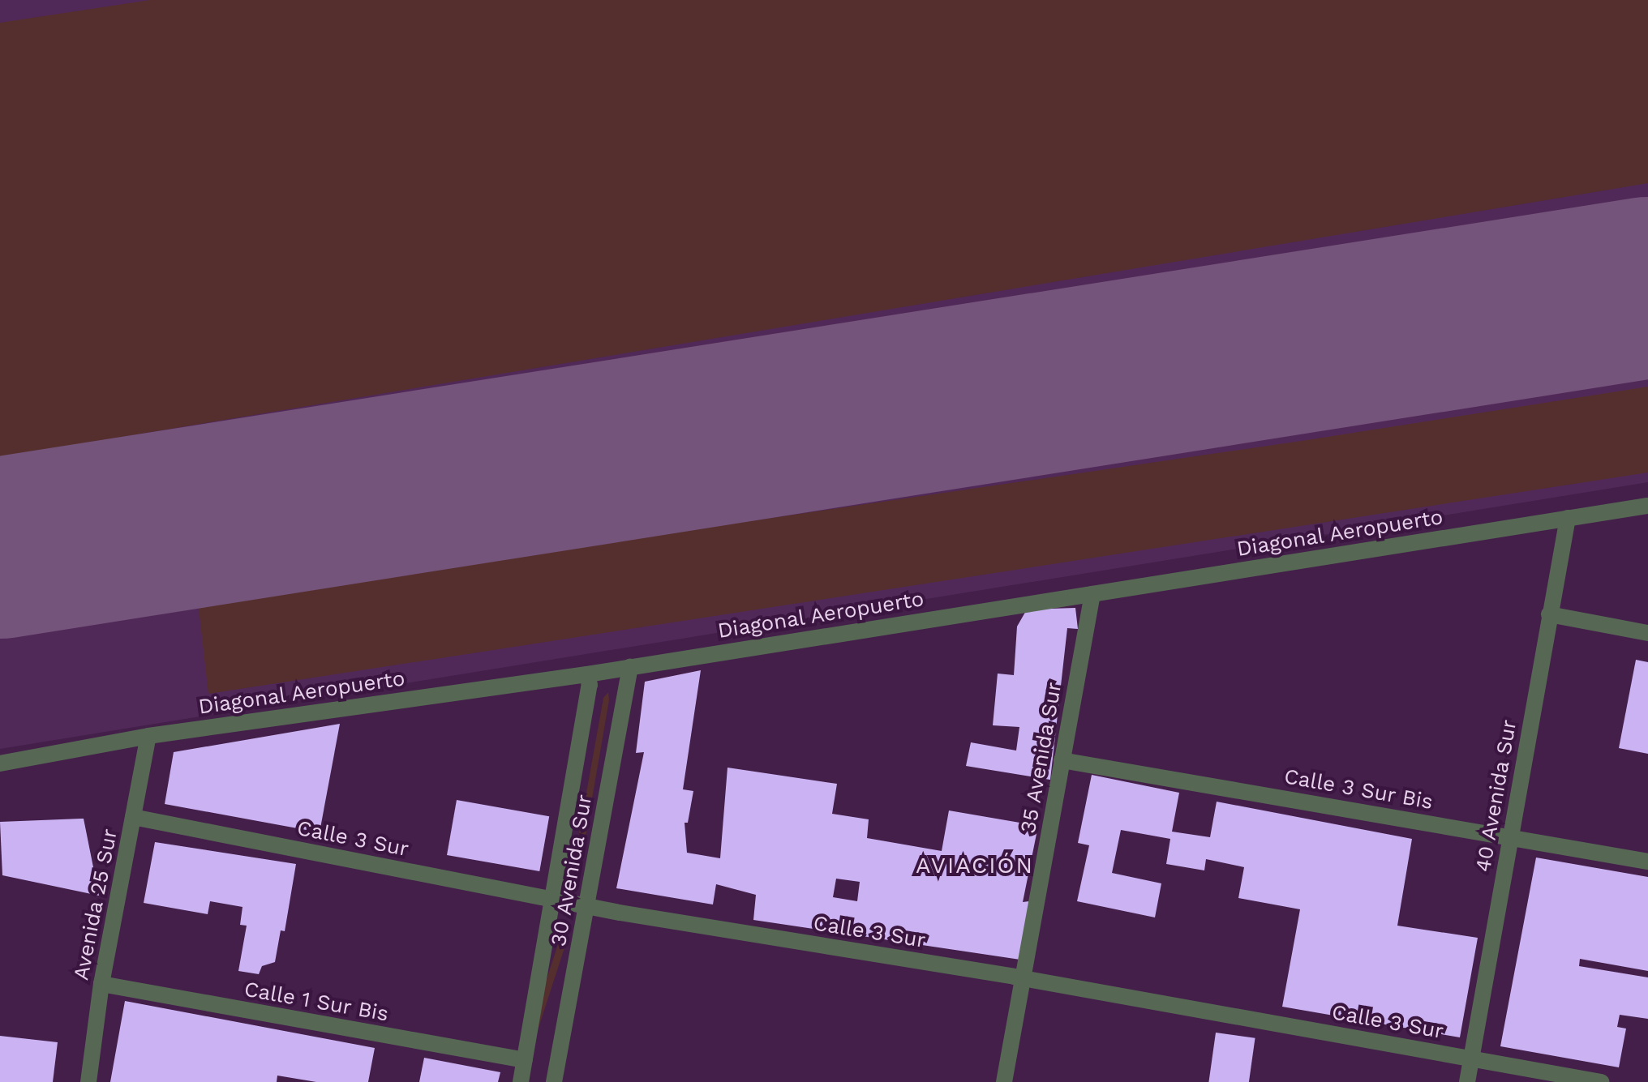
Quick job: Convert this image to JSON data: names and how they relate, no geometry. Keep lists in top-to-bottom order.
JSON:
{
  "streets": {
    "street": [
      "Diagonal Aeropuerto",
      "35 Avenida Sur",
      "Calle 3 Sur Bis",
      "40 Avenida Sur",
      "Calle 3 Sur",
      "30 Avenida Sur",
      "Avenida 25 Sur",
      "Calle 1 Sur Bis"
    ]
  },
  "crossings": [
    ["Diagonal Aeropuerto", "35 Avenida Sur"],
    ["Diagonal Aeropuerto", "40 Avenida Sur"],
    ["Diagonal Aeropuerto", "30 Avenida Sur"],
    ["Diagonal Aeropuerto", "Avenida 25 Sur"],
    ["35 Avenida Sur", "Calle 3 Sur Bis"],
    ["35 Avenida Sur", "Calle 3 Sur"],
    ["Calle 3 Sur Bis", "40 Avenida Sur"],
    ["40 Avenida Sur", "Calle 3 Sur"],
    ["Calle 3 Sur", "30 Avenida Sur"],
    ["Calle 3 Sur", "Avenida 25 Sur"],
    ["30 Avenida Sur", "Calle 1 Sur Bis"],
    ["Avenida 25 Sur", "Calle 1 Sur Bis"]
  ],
  "districts": ["AVIACIÓN"]
}
